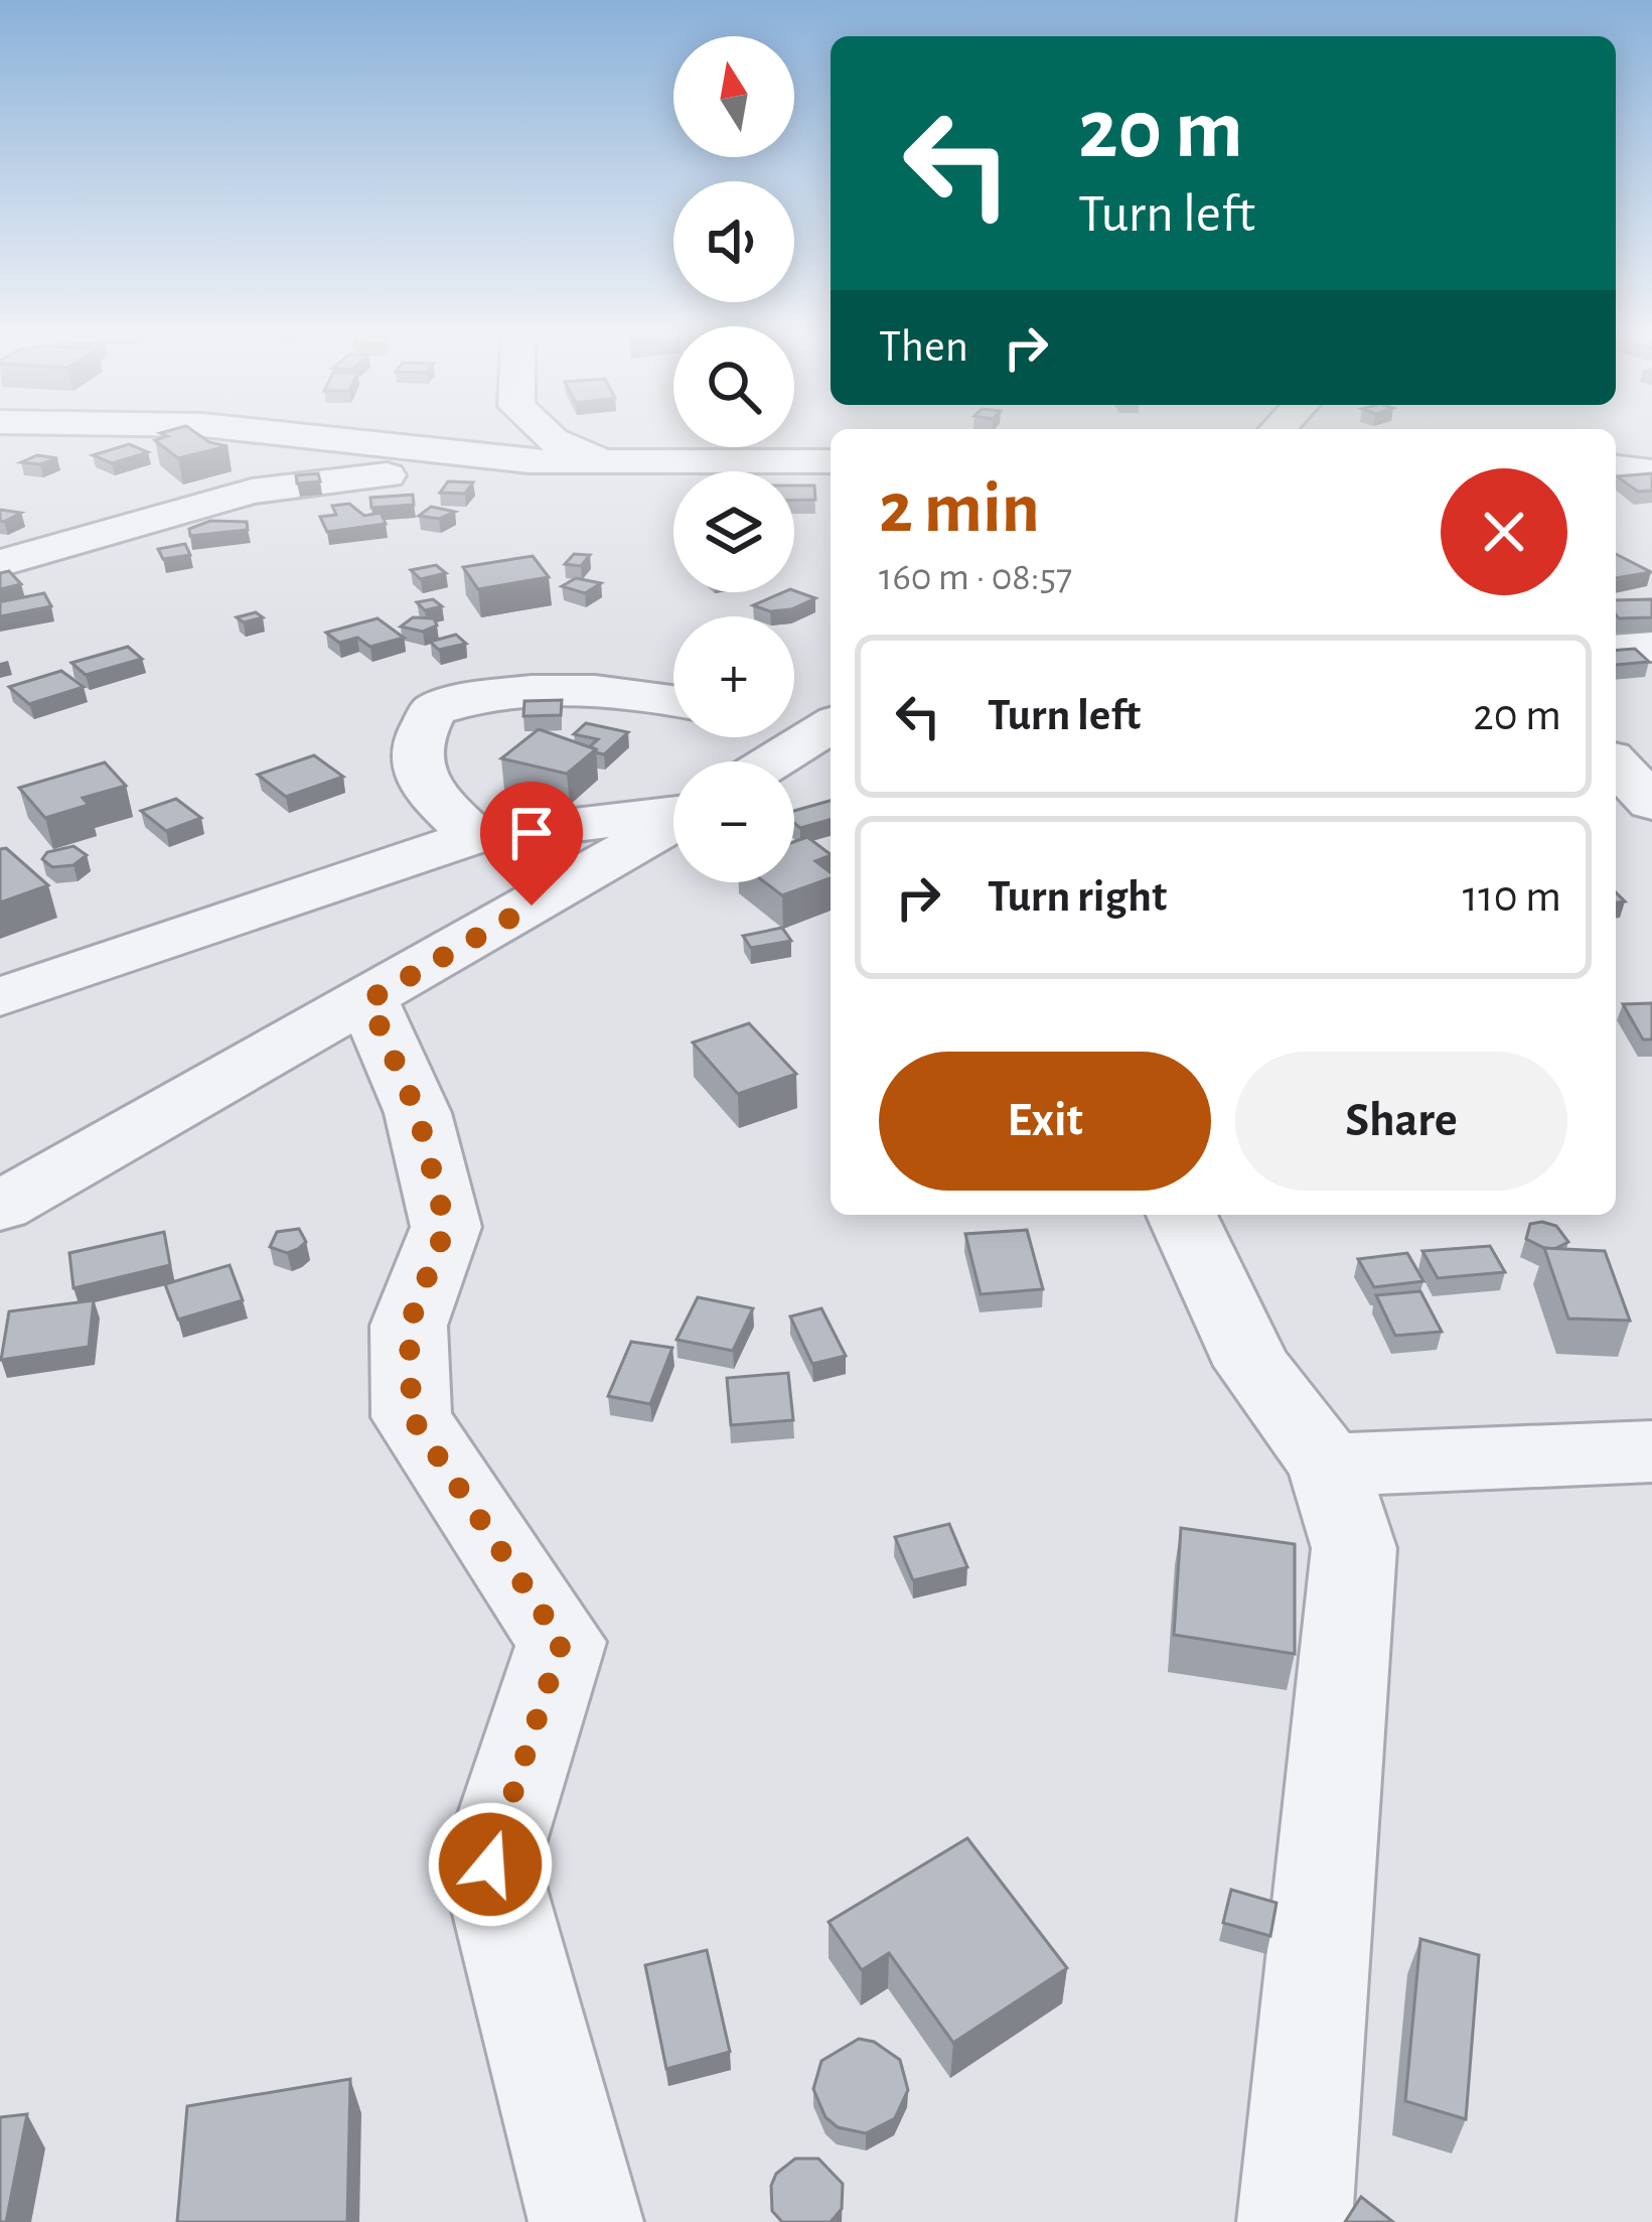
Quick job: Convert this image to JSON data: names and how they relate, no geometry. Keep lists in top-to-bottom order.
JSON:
{
  "north": "top",
  "page": {
    "map_buttons": ["+", "−"],
    "turn": ["20 m", "Turn left"],
    "then": "Then",
    "heading": ["2 min", "160 m · 08:57"],
    "list": [
      {
        "name": "Turn left",
        "value": "20 m"
      },
      {
        "name": "Turn right",
        "value": "110 m"
      }
    ],
    "buttons": ["Exit", "Share"]
  }
}
